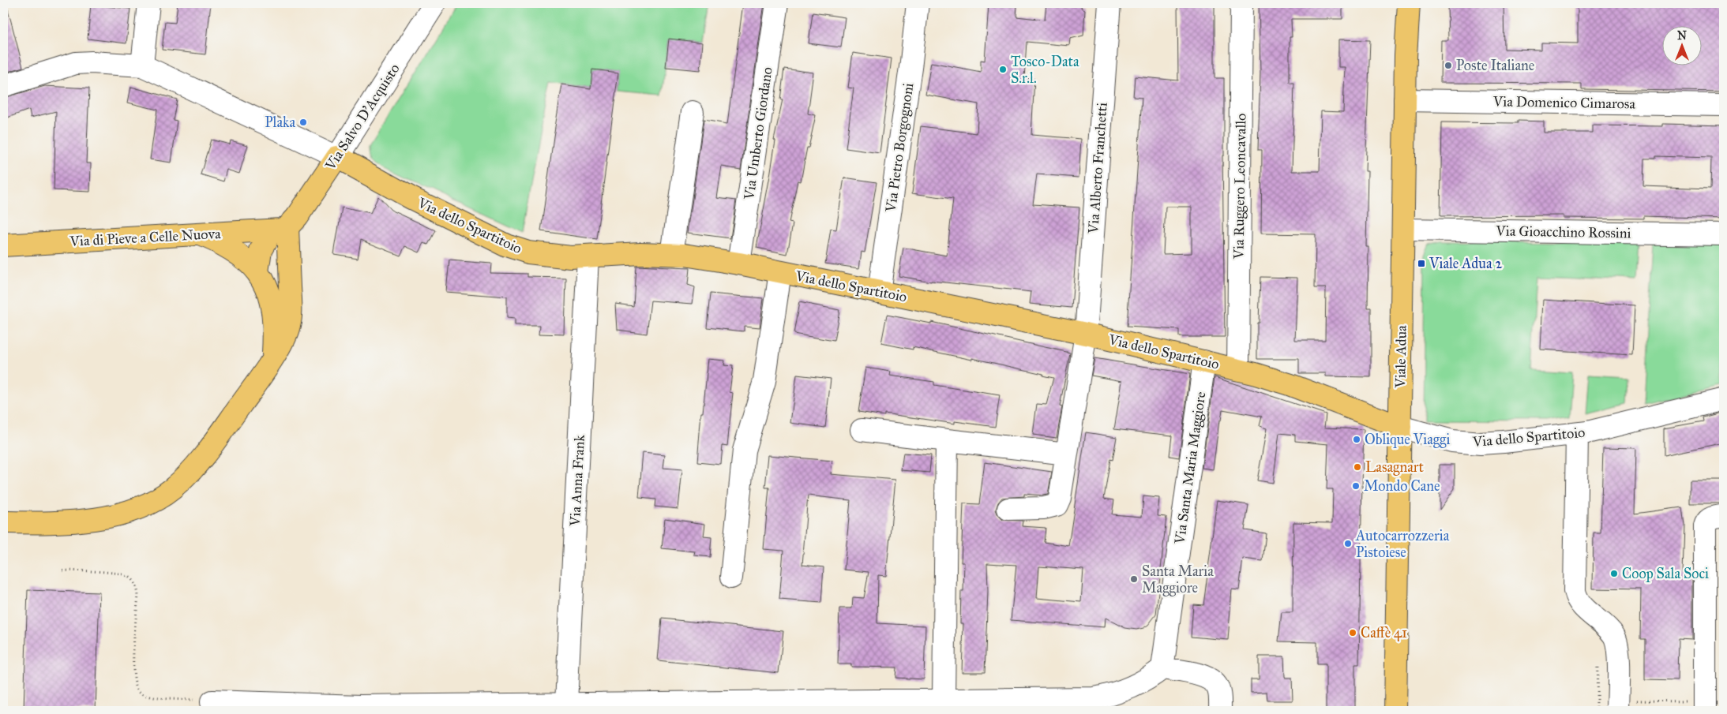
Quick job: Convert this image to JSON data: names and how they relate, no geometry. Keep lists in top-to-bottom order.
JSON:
{
  "streets": {
    "main road": [
      "Via Salvo D'Acquisto",
      "Via dello Spartitoio",
      "Via di Pieve a Celle Nuova",
      "Viale Adua"
    ],
    "street": [
      "Via Domenico Cimarosa",
      "Via Umberto Giordano",
      "Via Pietro Borgognoni",
      "Via Alberto Franchetti",
      "Via Ruggero Leoncavallo",
      "Via Gioacchino Rossini",
      "Via Santa Maria Maggiore",
      "Via Anna Frank"
    ]
  },
  "crossings": [
    ["Via Domenico Cimarosa", "Viale Adua"],
    ["Via Salvo D'Acquisto", "Via dello Spartitoio"],
    ["Via Salvo D'Acquisto", "Via di Pieve a Celle Nuova"],
    ["Via Umberto Giordano", "Via dello Spartitoio"],
    ["Via Pietro Borgognoni", "Via dello Spartitoio"],
    ["Via Alberto Franchetti", "Via dello Spartitoio"],
    ["Via Ruggero Leoncavallo", "Via dello Spartitoio"],
    ["Via dello Spartitoio", "Viale Adua"],
    ["Via dello Spartitoio", "Via Santa Maria Maggiore"],
    ["Via dello Spartitoio", "Via Anna Frank"],
    ["Via Gioacchino Rossini", "Viale Adua"]
  ],
  "places": {
    "other": [
      "Poste Italiane",
      "Tosco-Data S.r.l.",
      "Plaka",
      "Oblique Viaggi",
      "Lasagnart",
      "Mondo Cane",
      "Autocarrozzeria Pistoiese",
      "Coop Sala Soci",
      "Santa Maria Maggiore",
      "Caffè 41"
    ],
    "transit": ["Viale Adua 2"]
  },
  "north": "top"
}
